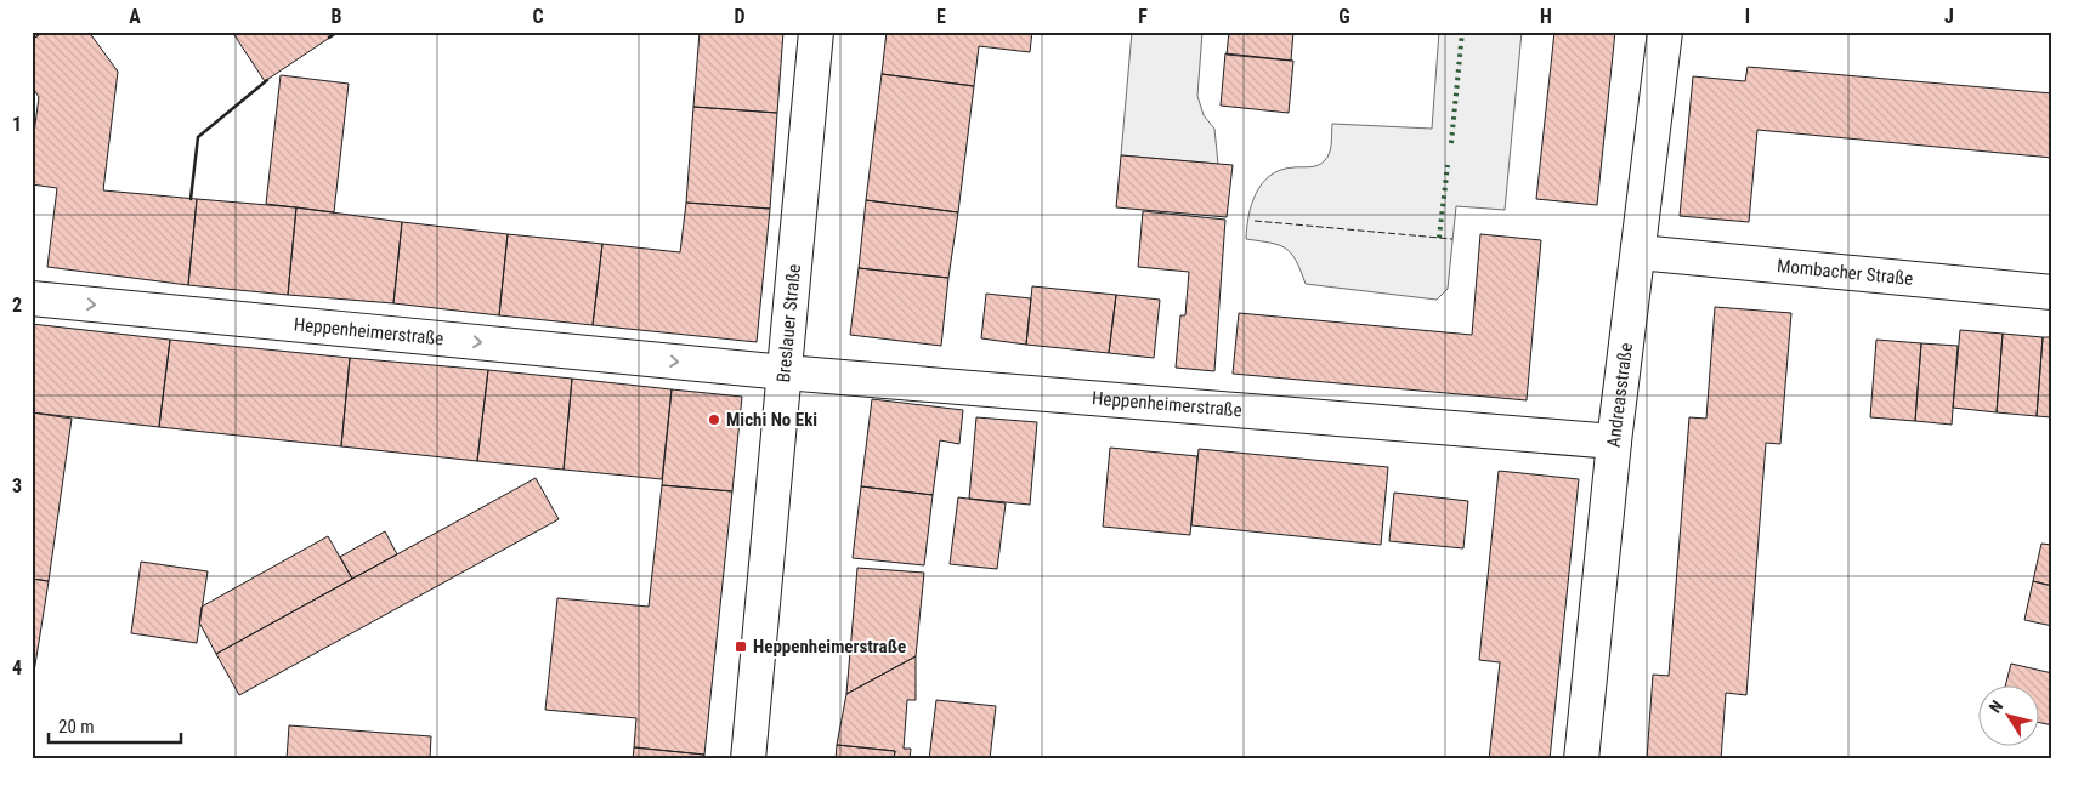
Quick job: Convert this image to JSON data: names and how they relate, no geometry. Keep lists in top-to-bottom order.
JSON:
{
  "streets": {
    "street": [
      "Mombacher Straße",
      "Breslauer Straße",
      "Heppenheimerstraße",
      "Andreasstraße"
    ]
  },
  "crossings": [
    ["Mombacher Straße", "Andreasstraße"],
    ["Breslauer Straße", "Heppenheimerstraße"],
    ["Heppenheimerstraße", "Andreasstraße"]
  ],
  "one_way": ["Heppenheimerstraße"],
  "places": {
    "other": ["Michi No Eki"],
    "transit": ["Heppenheimerstraße"]
  },
  "scale_bar": "20 m",
  "north": "top left",
  "grid": {
    "columns": [
      "A",
      "B",
      "C",
      "D",
      "E",
      "F",
      "G",
      "H",
      "I",
      "J"
    ],
    "rows": [
      "1",
      "2",
      "3",
      "4"
    ]
  }
}
